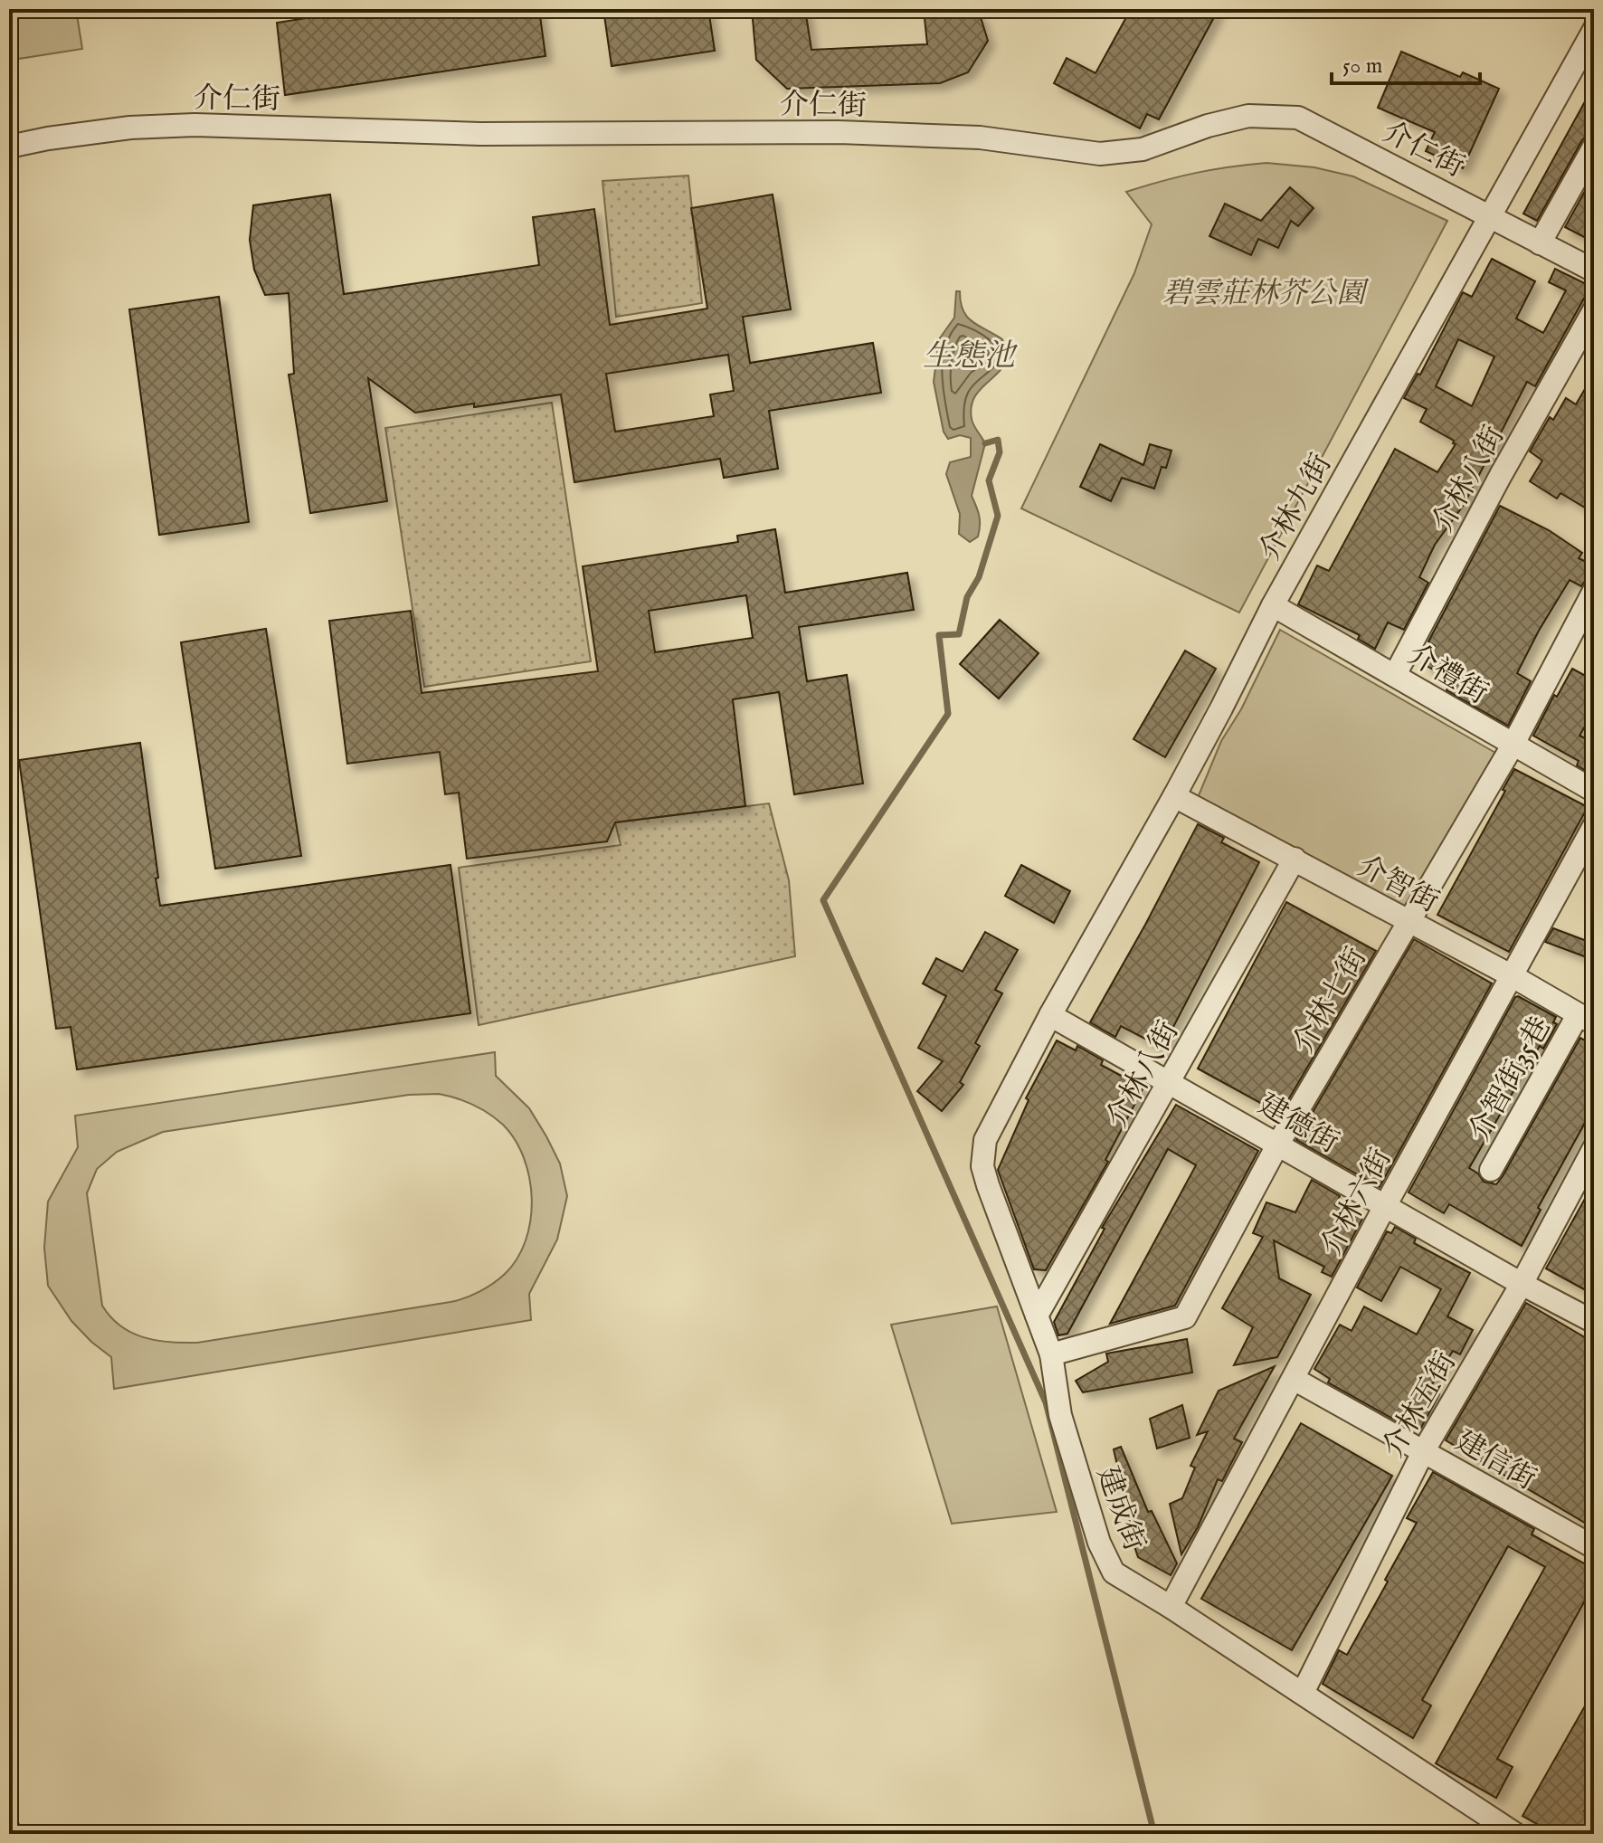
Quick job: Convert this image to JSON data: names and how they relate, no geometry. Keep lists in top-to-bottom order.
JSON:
{
  "streets": {
    "street": [
      "介仁街",
      "介林八街",
      "介林九街",
      "介禮街",
      "介智街",
      "介林七街",
      "介智街35巷",
      "建德街",
      "介林六街",
      "介林五街",
      "建信街",
      "建成街"
    ]
  },
  "crossings": [
    ["介仁街", "介林九街"],
    ["介林八街", "介禮街"],
    ["介林八街", "介智街"],
    ["介林八街", "建德街"],
    ["介林八街", "建成街"],
    ["介林九街", "介禮街"],
    ["介林九街", "介智街"],
    ["介林九街", "建德街"],
    ["介林九街", "建成街"],
    ["介禮街", "介林七街"],
    ["介智街", "介林七街"],
    ["介智街", "介智街35巷"],
    ["介智街", "介林六街"],
    ["介林七街", "建德街"],
    ["介林七街", "建成街"],
    ["建德街", "介林六街"],
    ["建德街", "介林五街"],
    ["建德街", "建成街"],
    ["介林六街", "建信街"],
    ["介林六街", "建成街"],
    ["介林五街", "建信街"],
    ["介林五街", "建成街"]
  ],
  "water": ["生態池"],
  "parks": ["碧雲莊林芥公園"],
  "scale_bar": "50 m"
}
